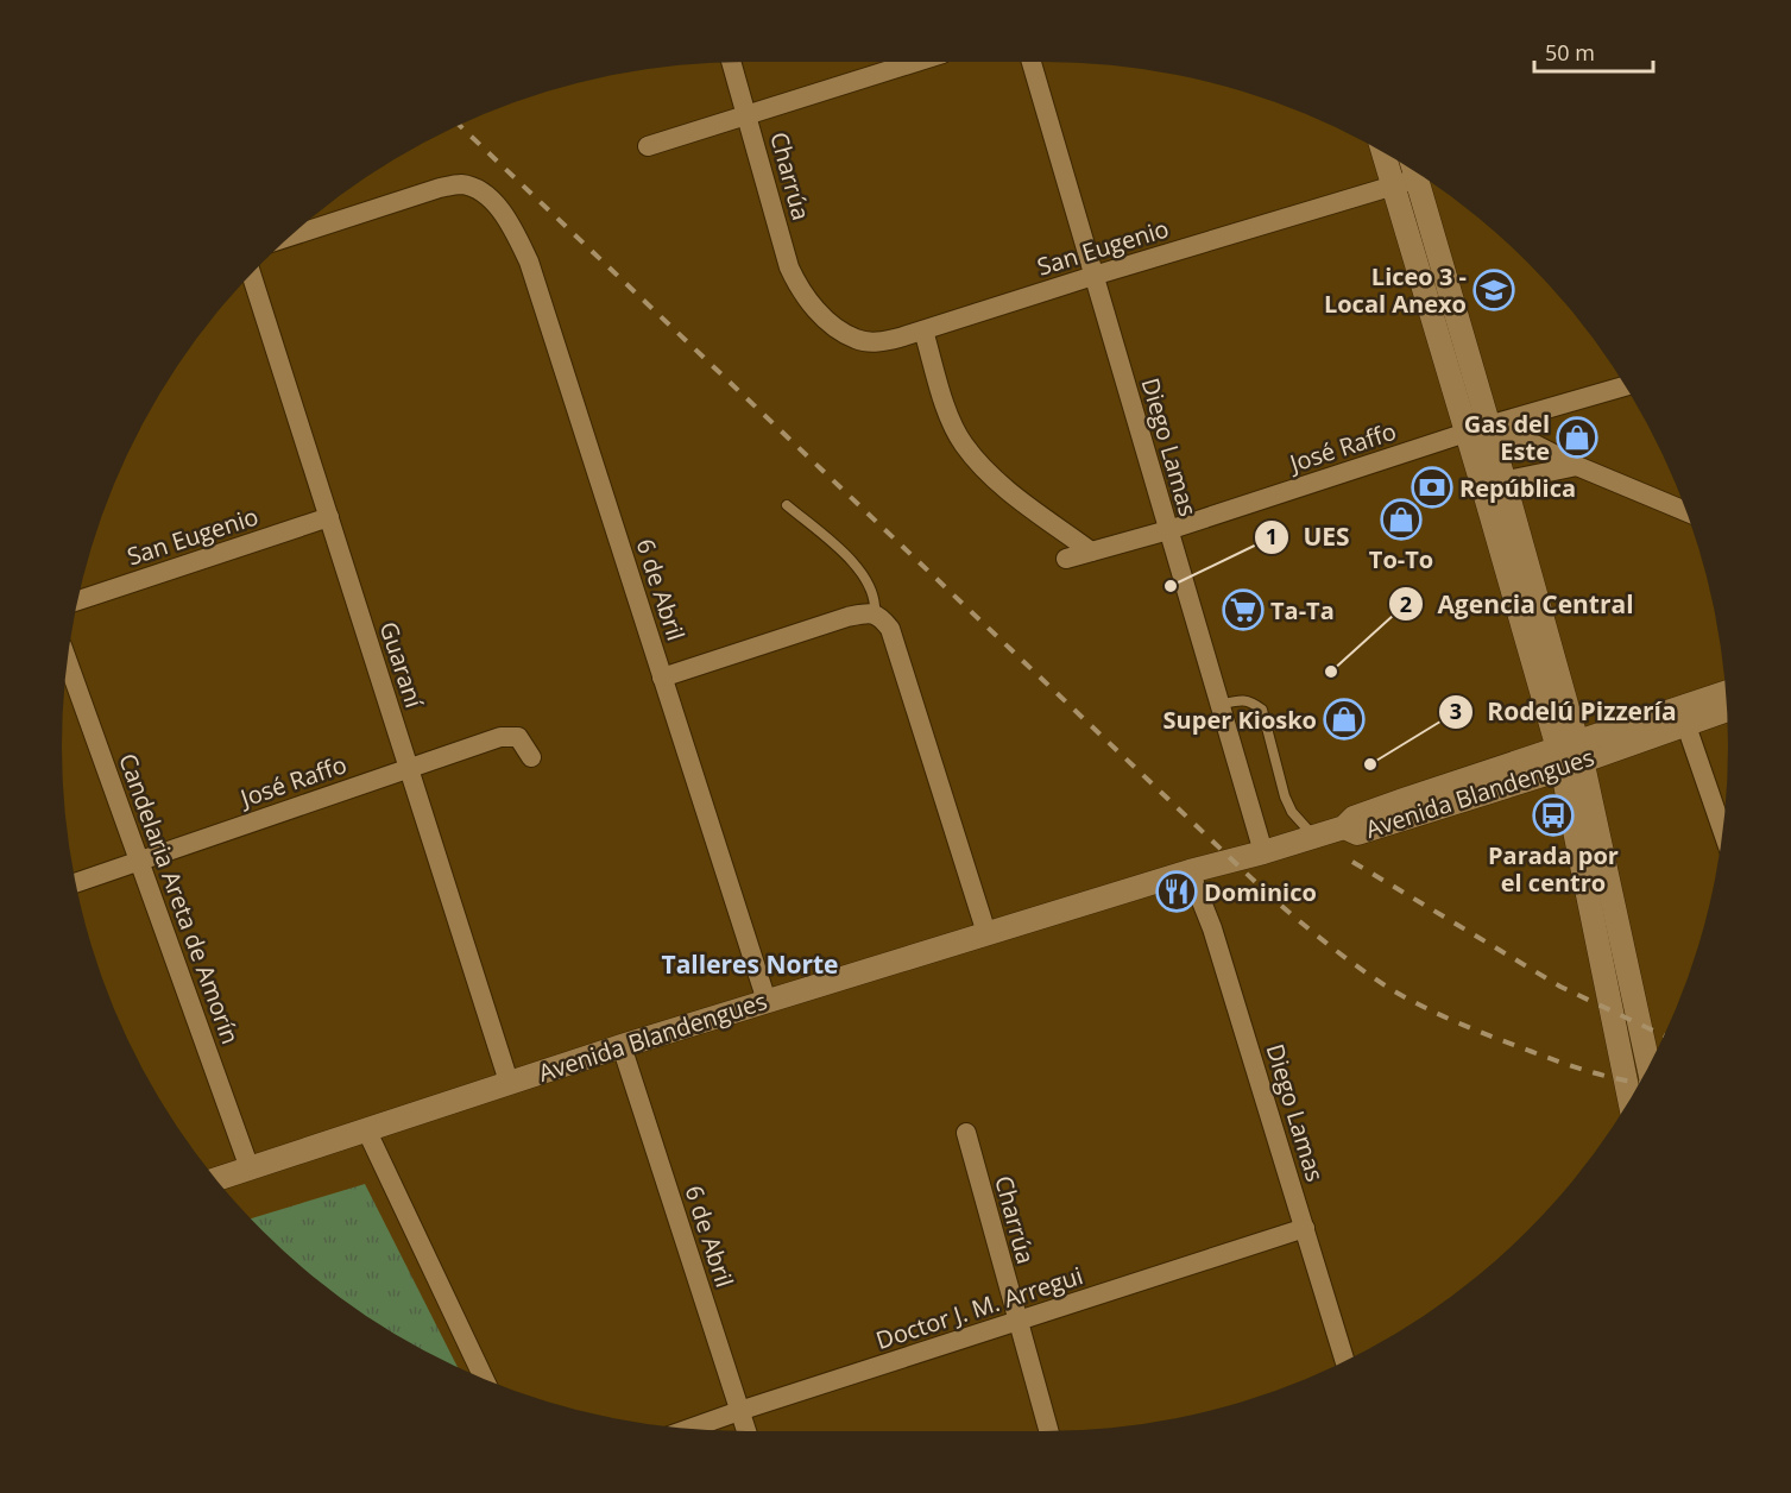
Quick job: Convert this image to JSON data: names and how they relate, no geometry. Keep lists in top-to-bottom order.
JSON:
{
  "streets": {
    "street": [
      "Charrúa",
      "San Eugenio",
      "Diego Lamas",
      "José Raffo",
      "6 de Abril",
      "Guaraní",
      "Avenida Blandengues",
      "Candelaria Areta de Amorín",
      "Doctor J. M. Arregui"
    ]
  },
  "crossings": [
    ["Charrúa", "San Eugenio"],
    ["Charrúa", "Doctor J. M. Arregui"],
    ["San Eugenio", "Diego Lamas"],
    ["San Eugenio", "Guaraní"],
    ["Diego Lamas", "José Raffo"],
    ["Diego Lamas", "Avenida Blandengues"],
    ["Diego Lamas", "Doctor J. M. Arregui"],
    ["José Raffo", "Guaraní"],
    ["José Raffo", "Candelaria Areta de Amorín"],
    ["6 de Abril", "Avenida Blandengues"],
    ["6 de Abril", "Doctor J. M. Arregui"],
    ["Guaraní", "Avenida Blandengues"],
    ["Avenida Blandengues", "Candelaria Areta de Amorín"]
  ],
  "districts": ["Talleres Norte"],
  "places": {
    "school or university": ["Liceo 3 - Local Anexo"],
    "shop": ["Gas del Este", "To-To", "Super Kiosko"],
    "bank": ["República"],
    "other": ["UES", "Agencia Central", "Rodelú Pizzería"],
    "supermarket": ["Ta-Ta"],
    "bus stop": ["Parada por el centro"],
    "restaurant": ["Dominico"]
  },
  "scale_bar": "50 m"
}
